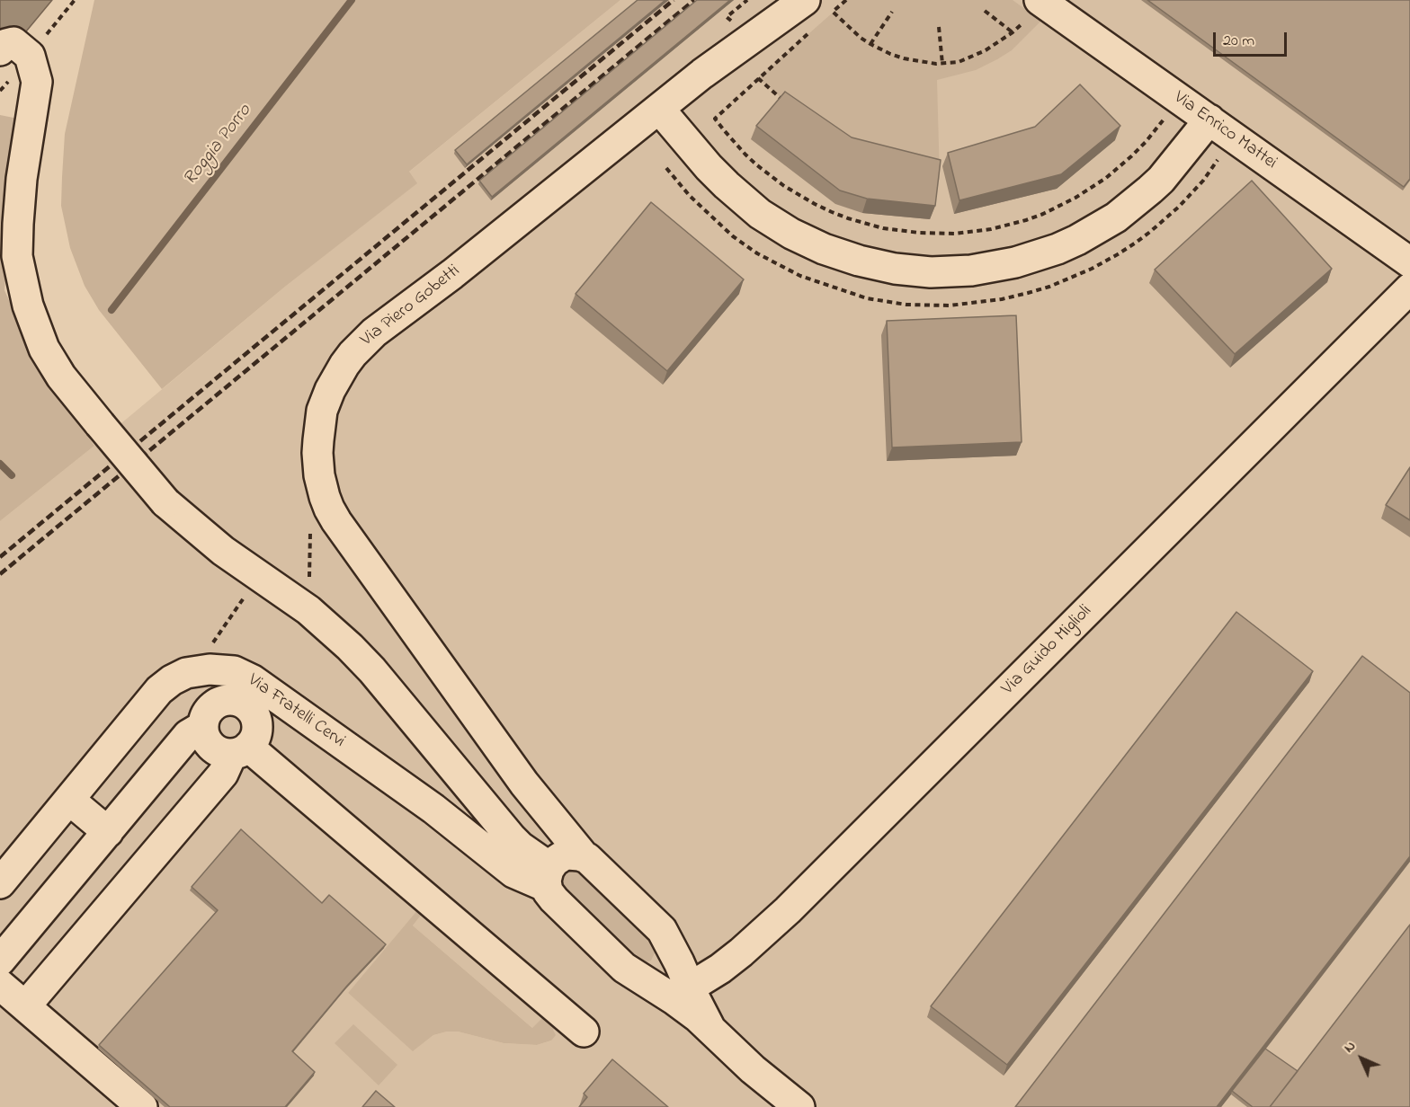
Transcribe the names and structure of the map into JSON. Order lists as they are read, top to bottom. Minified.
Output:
{"streets":{"street":["Via Enrico Mattei","Via Piero Gobetti","Via Guido Miglioli","Via Fratelli Cervi"]},"crossings":[["Via Piero Gobetti","Via Fratelli Cervi"]],"water":["Roggia Porro"],"scale_bar":"20 m","north":"top left"}
